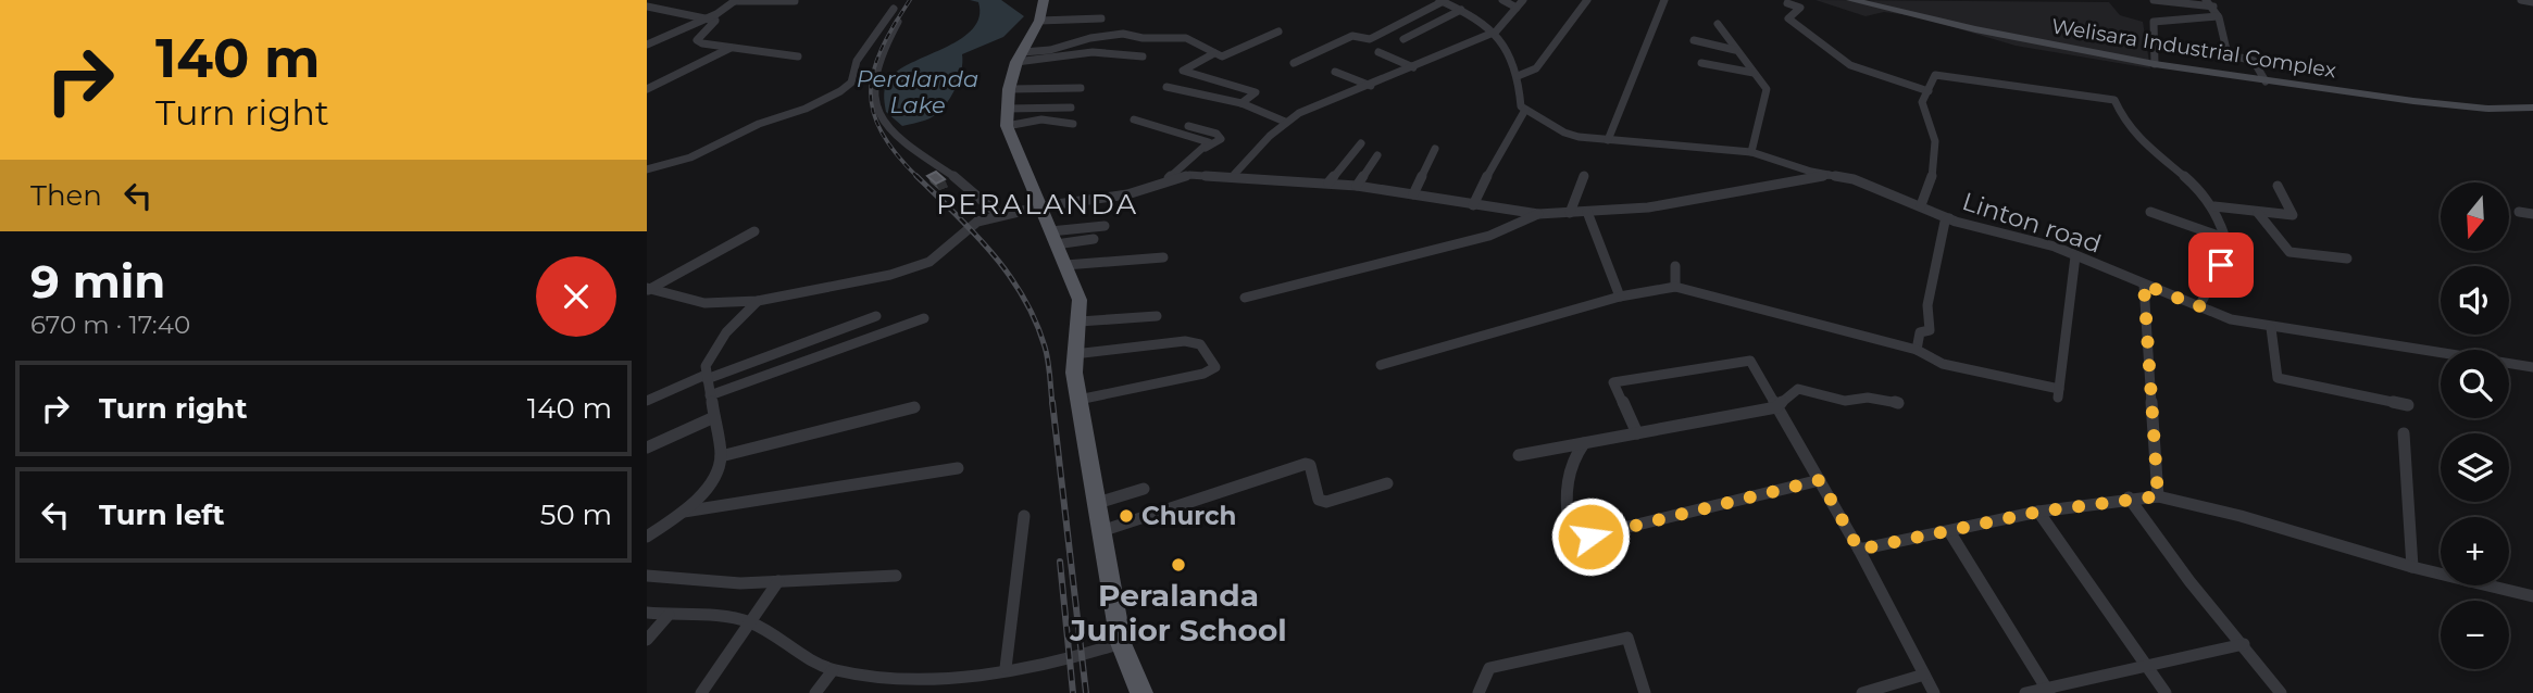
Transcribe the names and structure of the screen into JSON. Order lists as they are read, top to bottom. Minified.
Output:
{"streets":{"street":["Welisara Industrial Complex","Linton road"]},"districts":["PERALANDA"],"water":["Peralanda Lake"],"places":["Church","Peralanda Junior School"],"north":"bottom","page":{"turn":["140 m","Turn right"],"then":"Then","map_buttons":["+","−"],"heading":["9 min","670 m · 17:40"],"list":[{"name":"Turn right","value":"140 m"},{"name":"Turn left","value":"50 m"}]}}
